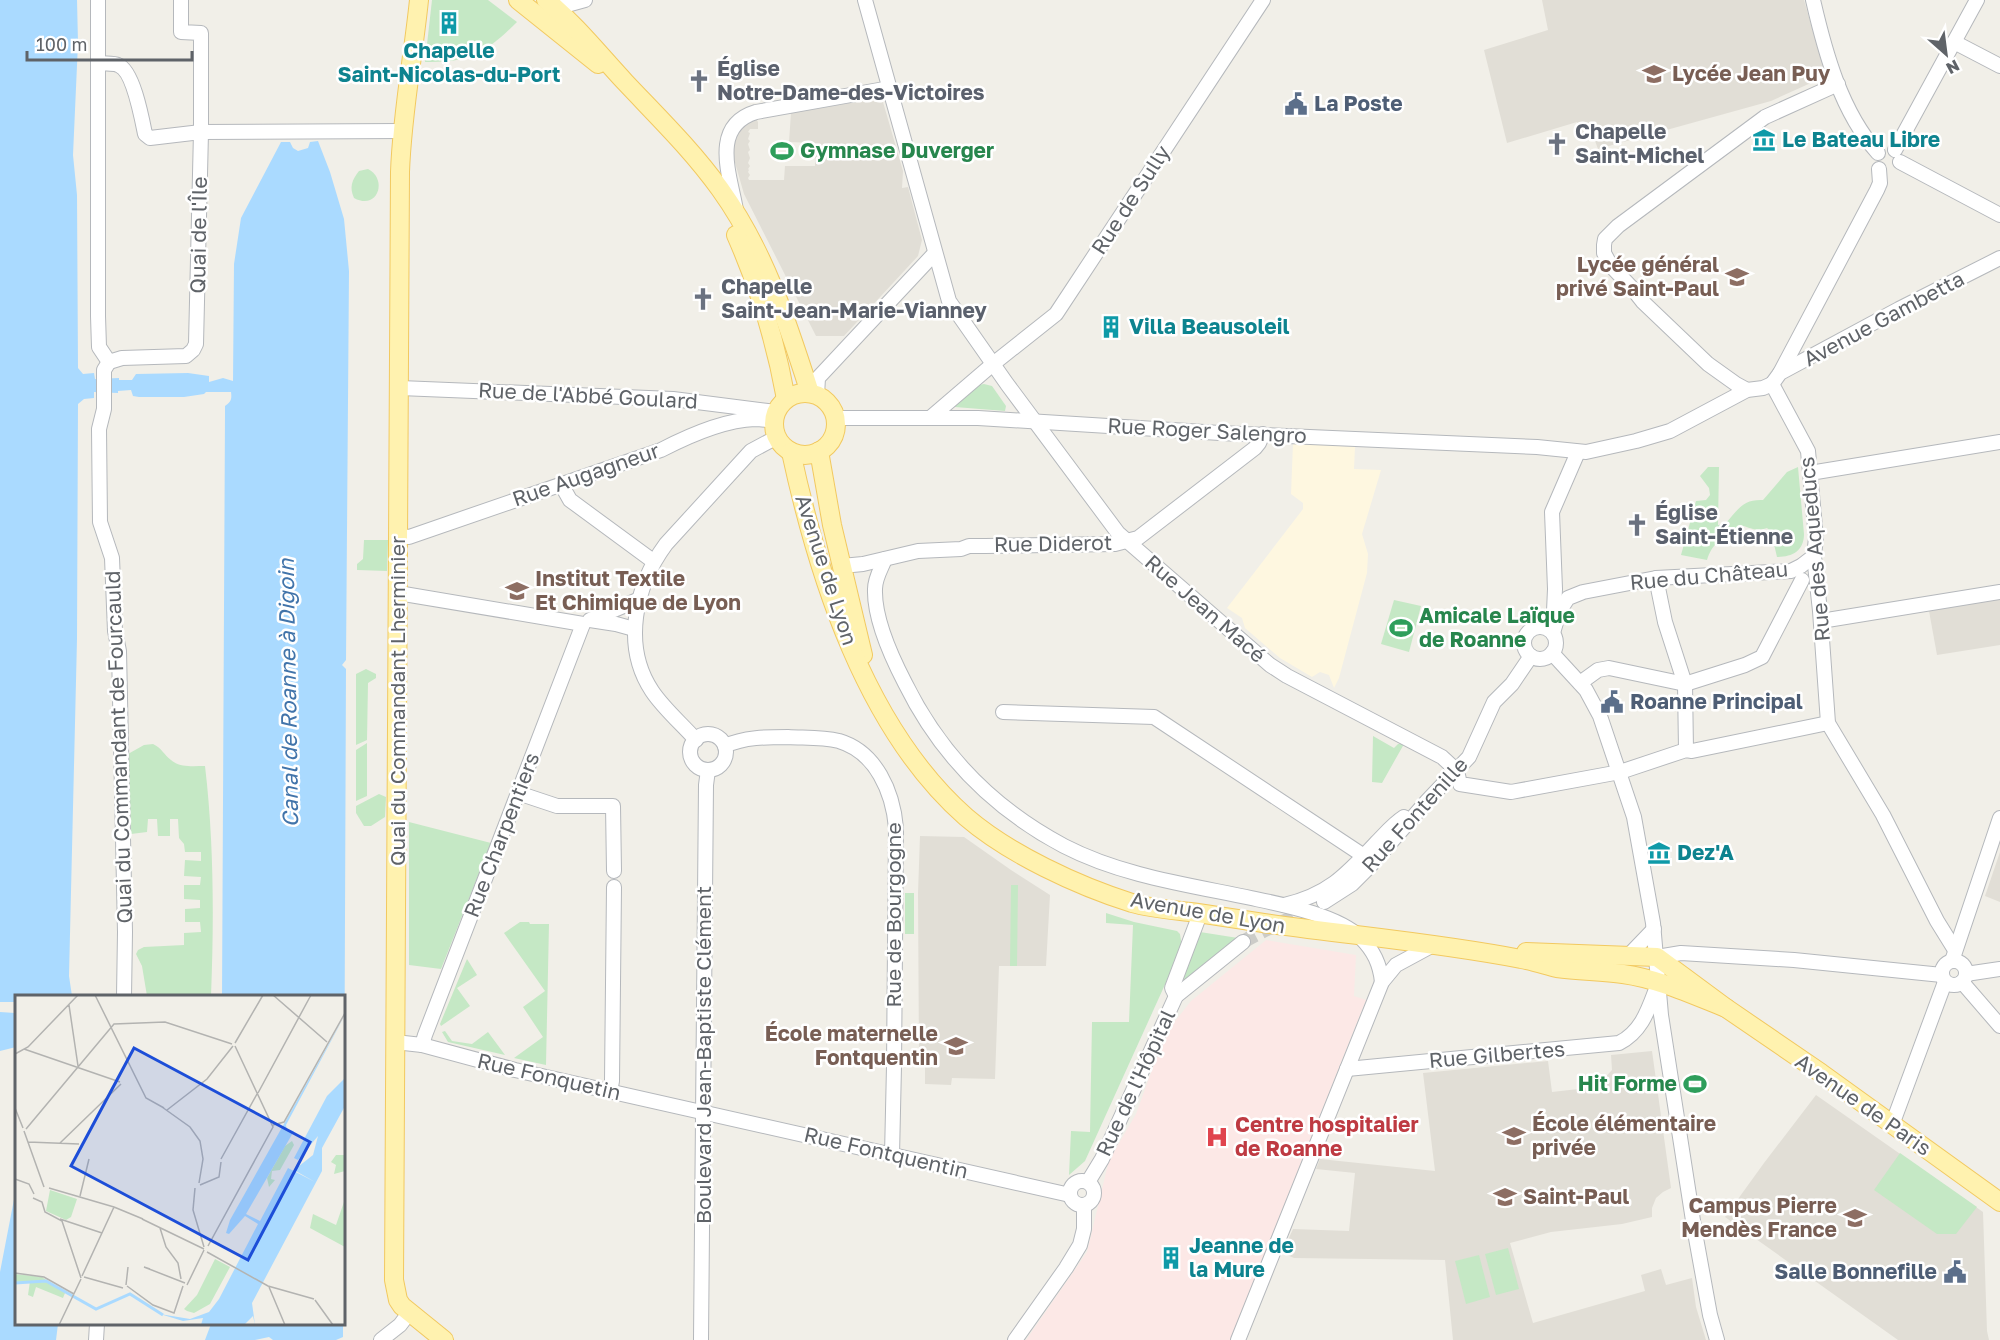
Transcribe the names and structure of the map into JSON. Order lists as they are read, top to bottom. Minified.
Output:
{"streets":{"main road":["Avenue de Lyon","Quai du Commandant Lherminier","Avenue de Paris"],"street":["Rue de Sully","Quai de l'Île","Avenue Gambetta","Rue de l'Abbé Goulard","Rue Roger Salengro","Rue Augagneur","Rue Diderot","Rue des Aqueducs","Rue du Château","Rue Jean Macé","Quai du Commandant de Fourcauld","Rue Fontenille","Rue Charpentiers","Rue de Bourgogne","Boulevard Jean-Baptiste Clément","Rue Gilbertes","Rue Fonquetin","Rue de l'Hôpital","Rue Fontquentin"]},"crossings":[["Rue de Sully","Rue Roger Salengro"],["Rue de Sully","Rue Jean Macé"],["Quai de l'Île","Quai du Commandant de Fourcauld"],["Avenue Gambetta","Rue Roger Salengro"],["Avenue Gambetta","Rue des Aqueducs"],["Rue de l'Abbé Goulard","Rue Roger Salengro"],["Rue de l'Abbé Goulard","Rue Augagneur"],["Rue de l'Abbé Goulard","Avenue de Lyon"],["Rue de l'Abbé Goulard","Quai du Commandant Lherminier"],["Rue Roger Salengro","Rue Augagneur"],["Rue Roger Salengro","Rue Diderot"],["Rue Roger Salengro","Avenue de Lyon"],["Rue Roger Salengro","Rue Jean Macé"],["Rue Augagneur","Avenue de Lyon"],["Rue Augagneur","Quai du Commandant Lherminier"],["Rue Diderot","Avenue de Lyon"],["Rue Diderot","Rue Jean Macé"],["Rue des Aqueducs","Rue du Château"],["Avenue de Lyon","Rue Gilbertes"],["Avenue de Lyon","Avenue de Paris"],["Rue Jean Macé","Rue Fontenille"],["Quai du Commandant Lherminier","Rue Fonquetin"],["Rue Charpentiers","Rue Fonquetin"],["Rue de Bourgogne","Boulevard Jean-Baptiste Clément"],["Rue de Bourgogne","Rue Fontquentin"],["Boulevard Jean-Baptiste Clément","Rue Fonquetin"],["Boulevard Jean-Baptiste Clément","Rue Fontquentin"],["Rue Fonquetin","Rue Fontquentin"],["Rue de l'Hôpital","Rue Fontquentin"]],"water":["Canal de Roanne à Digoin"],"places":{"building":["Chapelle Saint-Nicolas-du-Port","Villa Beausoleil","Jeanne de la Mure"],"school or university":["Lycée Jean Puy","Lycée général privé Saint-Paul","Institut Textile Et Chimique de Lyon","École maternelle Fontquentin","École élémentaire privée","Saint-Paul","Campus Pierre Mendès France"],"church":["Église Notre-Dame-des-Victoires","Chapelle Saint-Michel","Chapelle Saint-Jean-Marie-Vianney","Église Saint-Étienne"],"public building":["La Poste","Roanne Principal","Salle Bonnefille"],"museum":["Le Bateau Libre","Dez'A"],"sports":["Gymnase Duverger","Amicale Laïque de Roanne","Hit Forme"],"hospital":["Centre hospitalier de Roanne"]},"scale_bar":"100 m","north":"bottom right"}
